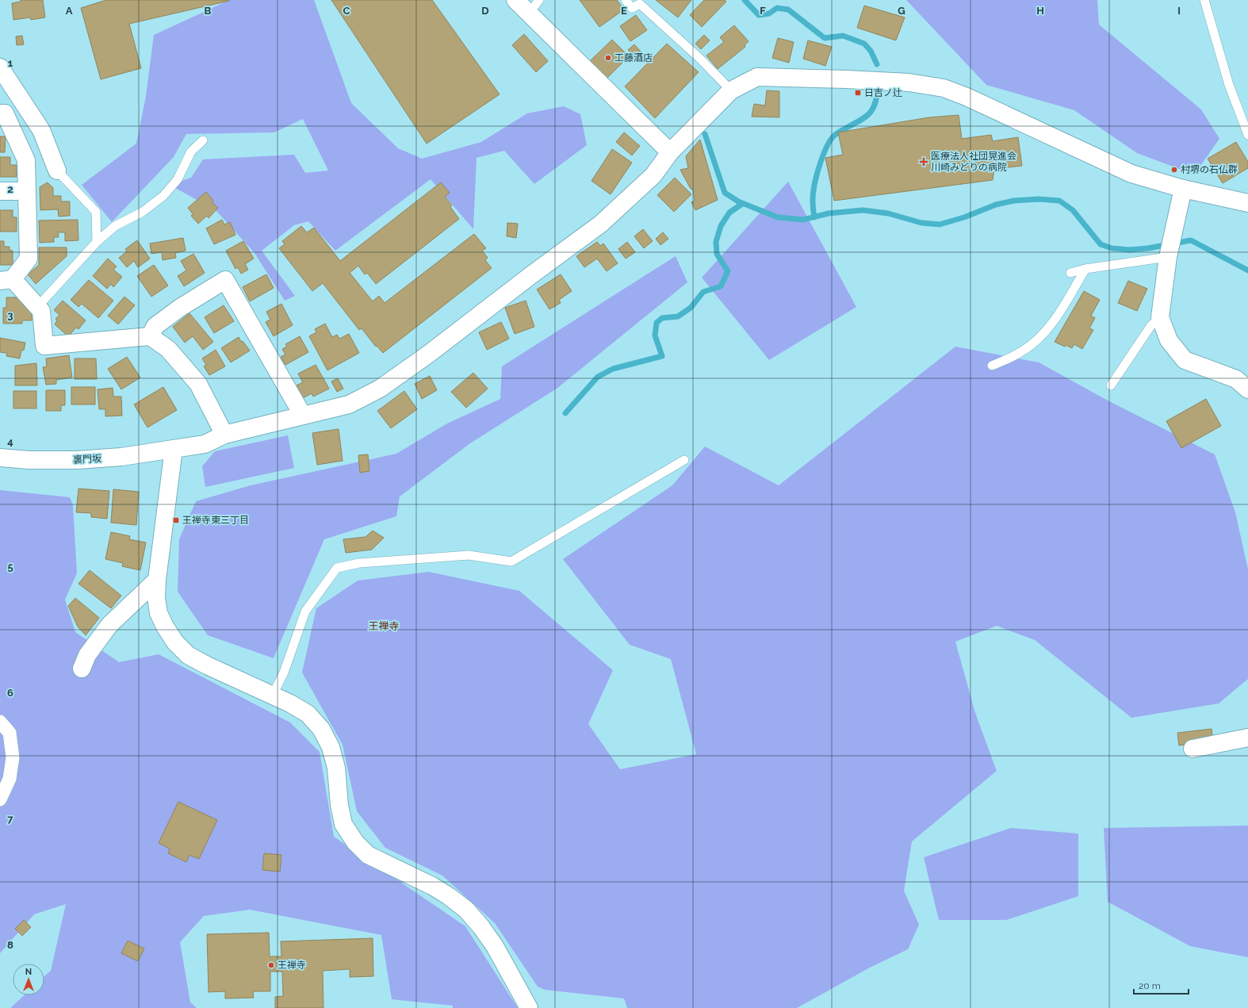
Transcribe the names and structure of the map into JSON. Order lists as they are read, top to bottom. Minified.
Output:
{"streets":{"street":["裏門坂"]},"districts":["王禅寺"],"places":{"other":["工藤酒店","村堺の石仏群","王禅寺"],"transit":["日吉ノ辻","王禅寺東三丁目"],"health":["医療法人社団晃進会 川崎みどりの病院"]},"scale_bar":"20 m","north":"top","grid":{"columns":["A","B","C","D","E","F","G","H","I"],"rows":["1","2","3","4","5","6","7","8"]}}
